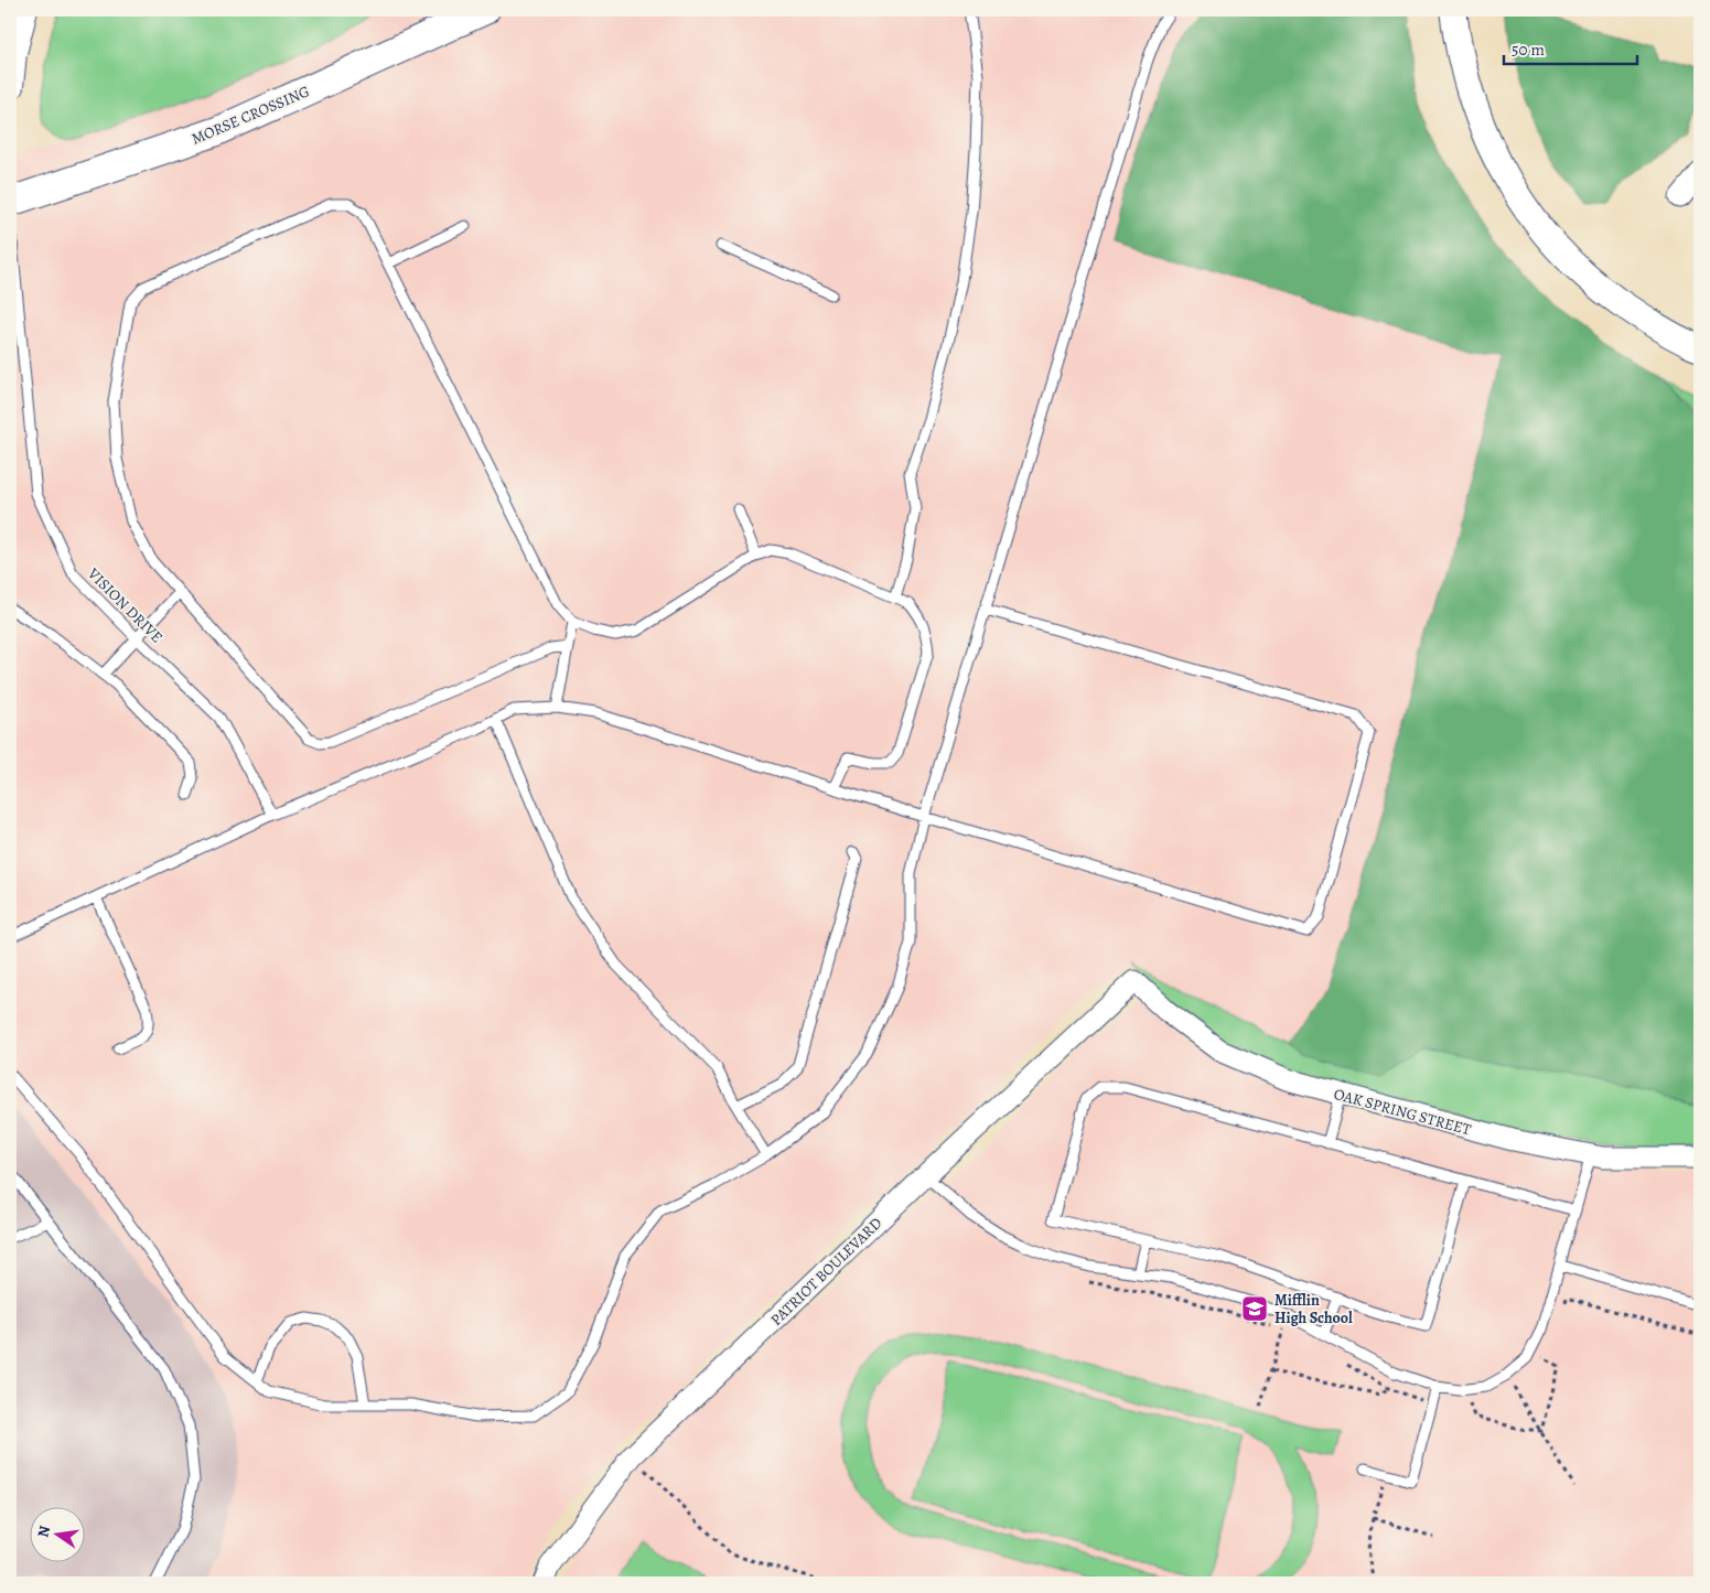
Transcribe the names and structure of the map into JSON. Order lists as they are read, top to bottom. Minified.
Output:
{"streets":{"main road":["MORSE CROSSING"],"street":["OAK SPRING STREET","PATRIOT BOULEVARD"],"lane":["VISION DRIVE"]},"crossings":[["OAK SPRING STREET","PATRIOT BOULEVARD"]],"places":{"school or university":["Mifflin High School"]},"scale_bar":"50 m","north":"left"}
